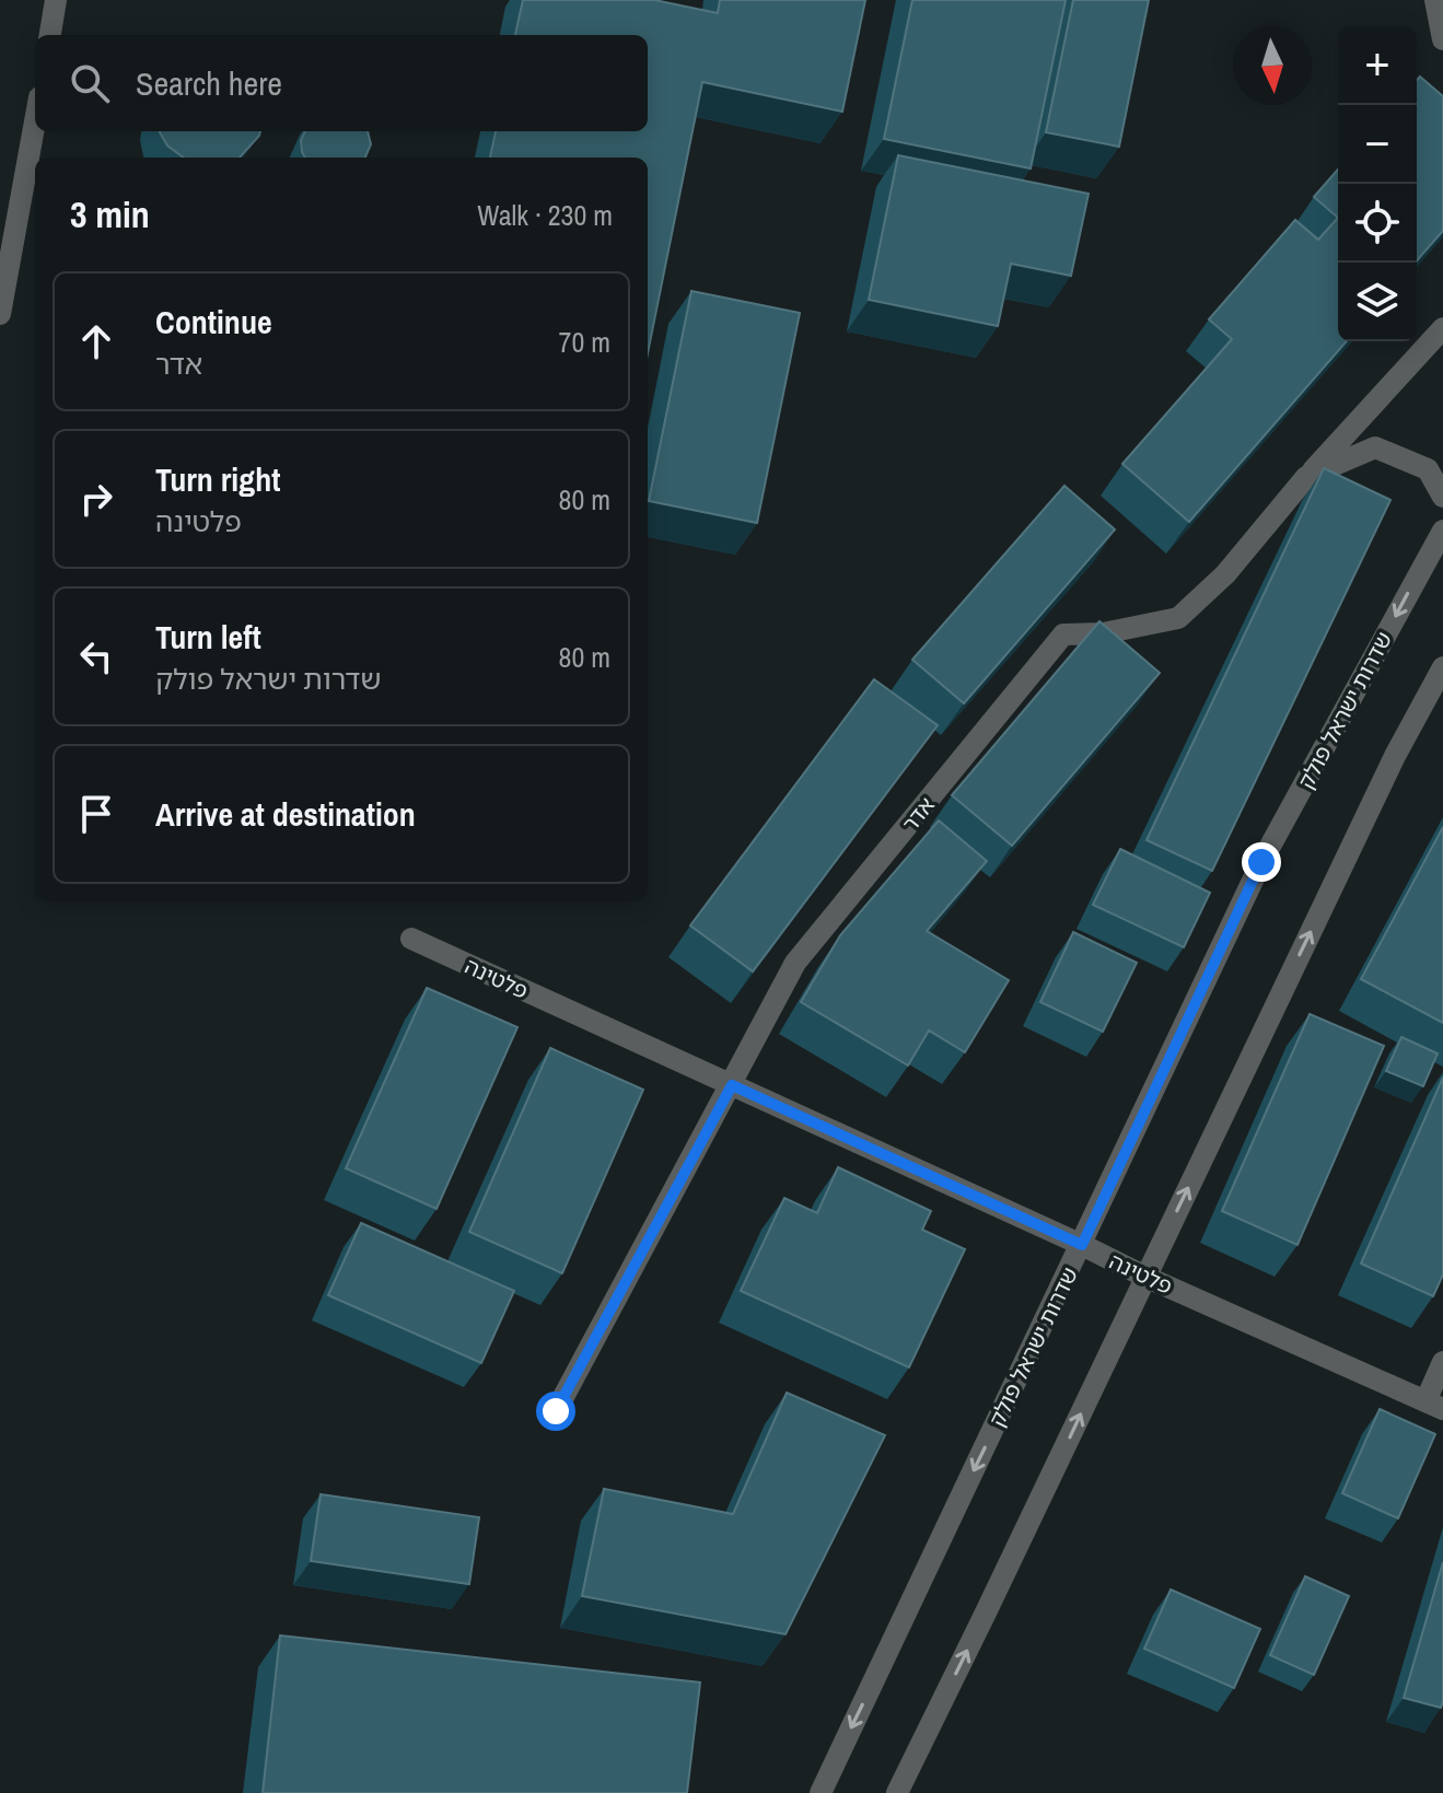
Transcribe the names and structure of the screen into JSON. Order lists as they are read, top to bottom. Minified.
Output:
{"streets":{"street":["שדרות ישראל פולק","אדר","פלטינה"]},"crossings":[["שדרות ישראל פולק","פלטינה"],["אדר","פלטינה"]],"north":"bottom","page":{"map_buttons":["+","−"],"search":"Search here","heading":["3 min","Walk · 230 m"],"list":[["Continue","אדר","70 m"],["Turn right","פלטינה","80 m"],["Turn left","שדרות ישראל פולק","80 m"],"Arrive at destination"]}}
